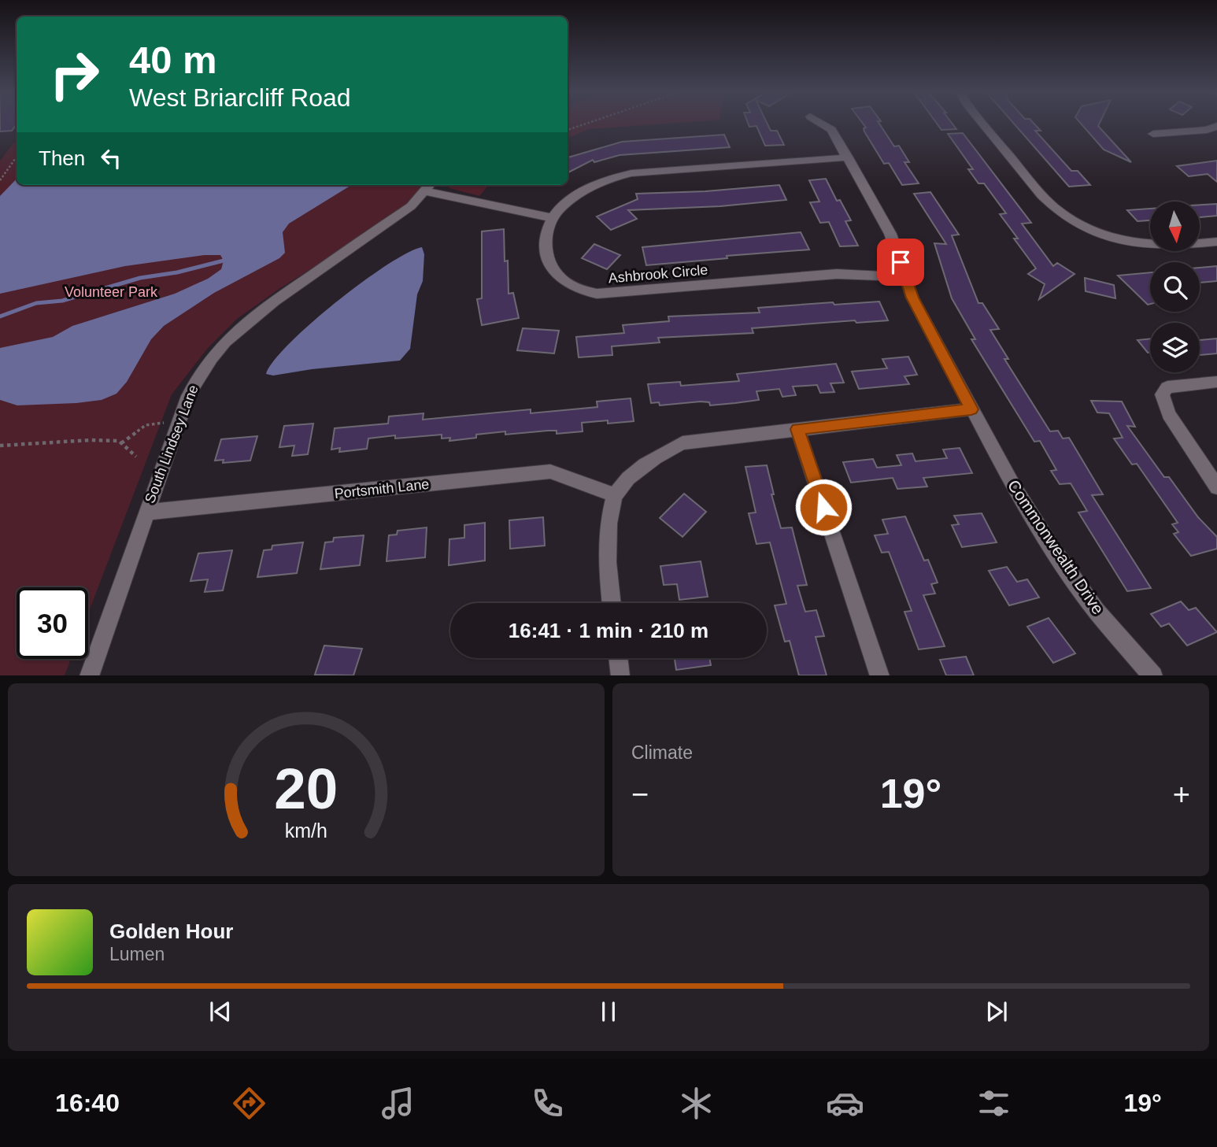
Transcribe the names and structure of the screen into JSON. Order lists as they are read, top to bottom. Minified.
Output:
{"streets":{"street":["Ashbrook Circle","South Lindsey Lane","Portsmith Lane","Commonwealth Drive"]},"crossings":[["Ashbrook Circle","Commonwealth Drive"],["South Lindsey Lane","Portsmith Lane"]],"parks":["Volunteer Park"],"north":"bottom","page":{"turn":["40 m","West Briarcliff Road"],"then":"Then","limit":"30","trip":"16:41 · 1 min · 210 m","tile":"Climate","heat":["−","19°","+"],"song":["Golden Hour","Lumen"],"tabs":["16:40","19°"],"gauge":["20","km/h"]}}
